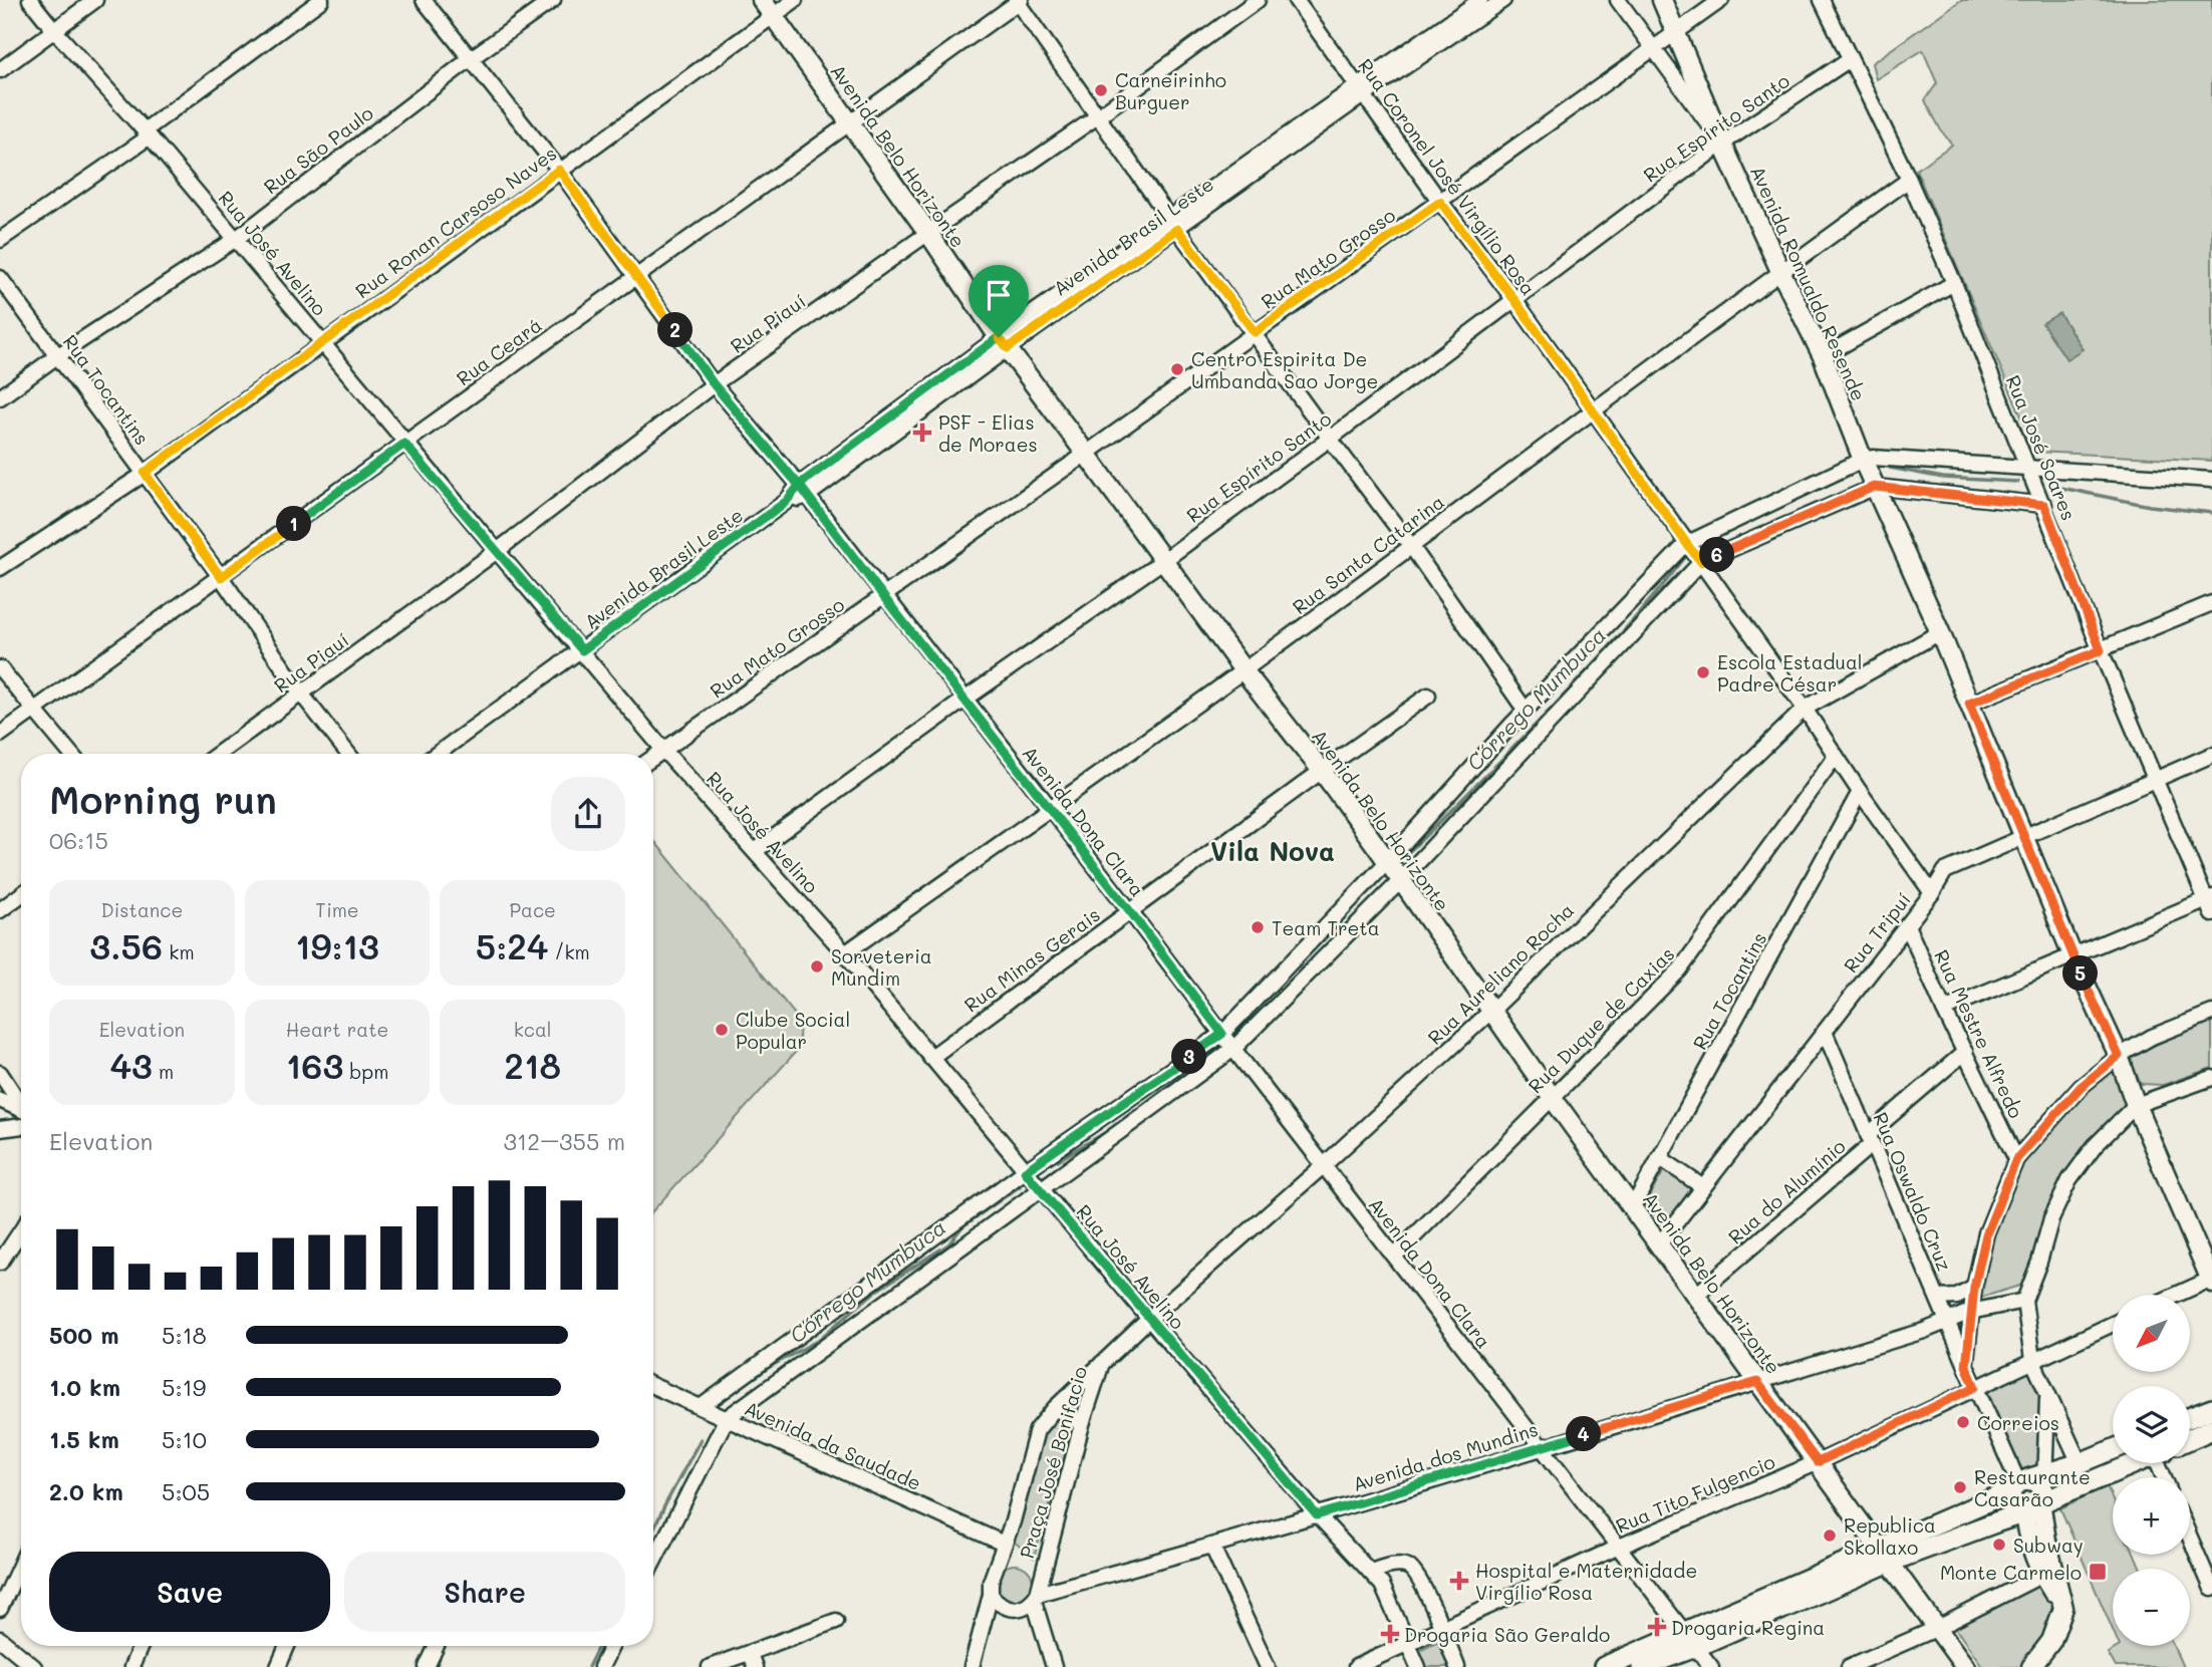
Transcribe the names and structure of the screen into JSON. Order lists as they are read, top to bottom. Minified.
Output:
{"streets":{"street":["Rua Espírito Santo","Rua São Paulo","Avenida Belo Horizonte","Rua Coronel José Virgílio Rosa","Rua Ronan Carsoso Naves","Avenida Brasil Leste","Rua José Avelino","Rua Mato Grosso","Avenida Romualdo Resende","Rua Piauí","Rua Ceará","Rua Tocantins","Rua José Soares","Rua Santa Catarina","Avenida Dona Clara","Rua Tripuí","Rua Minas Gerais","Rua Aureliano Rocha","Rua Duque de Caxias","Rua Mestre Alfredo","Rua do Alumínio","Rua Oswaldo Cruz","Avenida da Saudade","Avenida dos Mundins","Praça José Bonifacio","Rua Tito Fulgencio"]},"crossings":[["Rua Espírito Santo","Avenida Belo Horizonte"],["Rua Espírito Santo","Rua Coronel José Virgílio Rosa"],["Rua Espírito Santo","Rua José Avelino"],["Rua Espírito Santo","Avenida Romualdo Resende"],["Rua Espírito Santo","Rua José Soares"],["Rua Espírito Santo","Avenida Dona Clara"],["Rua São Paulo","Rua José Avelino"],["Rua São Paulo","Rua Tocantins"],["Rua São Paulo","Avenida Dona Clara"],["Avenida Belo Horizonte","Rua Ronan Carsoso Naves"],["Avenida Belo Horizonte","Avenida Brasil Leste"],["Avenida Belo Horizonte","Rua Mato Grosso"],["Avenida Belo Horizonte","Rua Piauí"],["Avenida Belo Horizonte","Rua Ceará"],["Avenida Belo Horizonte","Rua Tocantins"],["Avenida Belo Horizonte","Rua Santa Catarina"],["Avenida Belo Horizonte","Rua Tripuí"],["Avenida Belo Horizonte","Rua Minas Gerais"],["Avenida Belo Horizonte","Rua Aureliano Rocha"],["Avenida Belo Horizonte","Rua Duque de Caxias"],["Avenida Belo Horizonte","Rua do Alumínio"],["Avenida Belo Horizonte","Avenida dos Mundins"],["Avenida Belo Horizonte","Rua Tito Fulgencio"],["Rua Coronel José Virgílio Rosa","Avenida Brasil Leste"],["Rua Coronel José Virgílio Rosa","Rua Mato Grosso"],["Rua Coronel José Virgílio Rosa","Rua Tocantins"],["Rua Coronel José Virgílio Rosa","Rua Santa Catarina"],["Rua Coronel José Virgílio Rosa","Rua Tripuí"],["Rua Coronel José Virgílio Rosa","Rua Aureliano Rocha"],["Rua Coronel José Virgílio Rosa","Rua Duque de Caxias"],["Rua Ronan Carsoso Naves","Rua José Avelino"],["Rua Ronan Carsoso Naves","Rua Tocantins"],["Rua Ronan Carsoso Naves","Avenida Dona Clara"],["Avenida Brasil Leste","Rua José Avelino"],["Avenida Brasil Leste","Avenida Dona Clara"],["Rua José Avelino","Rua Mato Grosso"],["Rua José Avelino","Rua Piauí"],["Rua José Avelino","Rua Ceará"],["Rua José Avelino","Rua Santa Catarina"],["Rua José Avelino","Rua Minas Gerais"],["Rua José Avelino","Rua Aureliano Rocha"],["Rua José Avelino","Avenida dos Mundins"],["Rua José Avelino","Rua Tito Fulgencio"],["Rua Mato Grosso","Avenida Romualdo Resende"],["Rua Mato Grosso","Avenida Dona Clara"],["Avenida Romualdo Resende","Rua Santa Catarina"],["Avenida Romualdo Resende","Rua Tripuí"],["Avenida Romualdo Resende","Rua Aureliano Rocha"],["Rua Piauí","Rua Tocantins"],["Rua Piauí","Avenida Dona Clara"],["Rua Ceará","Rua Tocantins"],["Rua Ceará","Avenida Dona Clara"],["Rua José Soares","Rua Santa Catarina"],["Rua José Soares","Rua Tripuí"],["Rua Santa Catarina","Avenida Dona Clara"],["Avenida Dona Clara","Rua Minas Gerais"],["Avenida Dona Clara","Rua Aureliano Rocha"],["Avenida Dona Clara","Rua Duque de Caxias"],["Avenida Dona Clara","Avenida dos Mundins"],["Avenida Dona Clara","Rua Tito Fulgencio"],["Rua Tripuí","Rua Mestre Alfredo"],["Rua Tripuí","Rua Oswaldo Cruz"],["Rua Aureliano Rocha","Praça José Bonifacio"],["Rua Mestre Alfredo","Rua do Alumínio"],["Rua do Alumínio","Rua Oswaldo Cruz"],["Rua Oswaldo Cruz","Avenida dos Mundins"],["Rua Oswaldo Cruz","Rua Tito Fulgencio"],["Avenida da Saudade","Praça José Bonifacio"],["Avenida dos Mundins","Praça José Bonifacio"]],"districts":["Vila Nova"],"water":["Córrego Mumbuca"],"places":{"other":["Carneirinho Burguer","Centro Espirita De Umbanda Sao Jorge","Escola Estadual Padre César","Team Treta","Sorveteria Mundim","Clube Social Popular","Correios","Restaurante Casarão","Republica Skollaxo","Subway"],"health":["PSF - Elias de Moraes","Hospital e Maternidade Virgílio Rosa","Drogaria Regina","Drogaria São Geraldo"],"transit":["Monte Carmelo"]},"north":"bottom left","page":{"pins":["2","1","6","5","3","4"],"heading":["Morning run","06:15"],"stats":[["Distance","3.56 km"],["Time","19:13"],["Pace","5:24 /km"],["Elevation","43 m"],["Heart rate","163 bpm"],["kcal","218"]],"chart":["Elevation","312–355 m"],"map_buttons":["+","−"],"list":[{"name":"500 m","note":"5:18"},{"name":"1.0 km","note":"5:19"},{"name":"1.5 km","note":"5:10"},{"name":"2.0 km","note":"5:05"}],"buttons":["Save","Share"]}}
